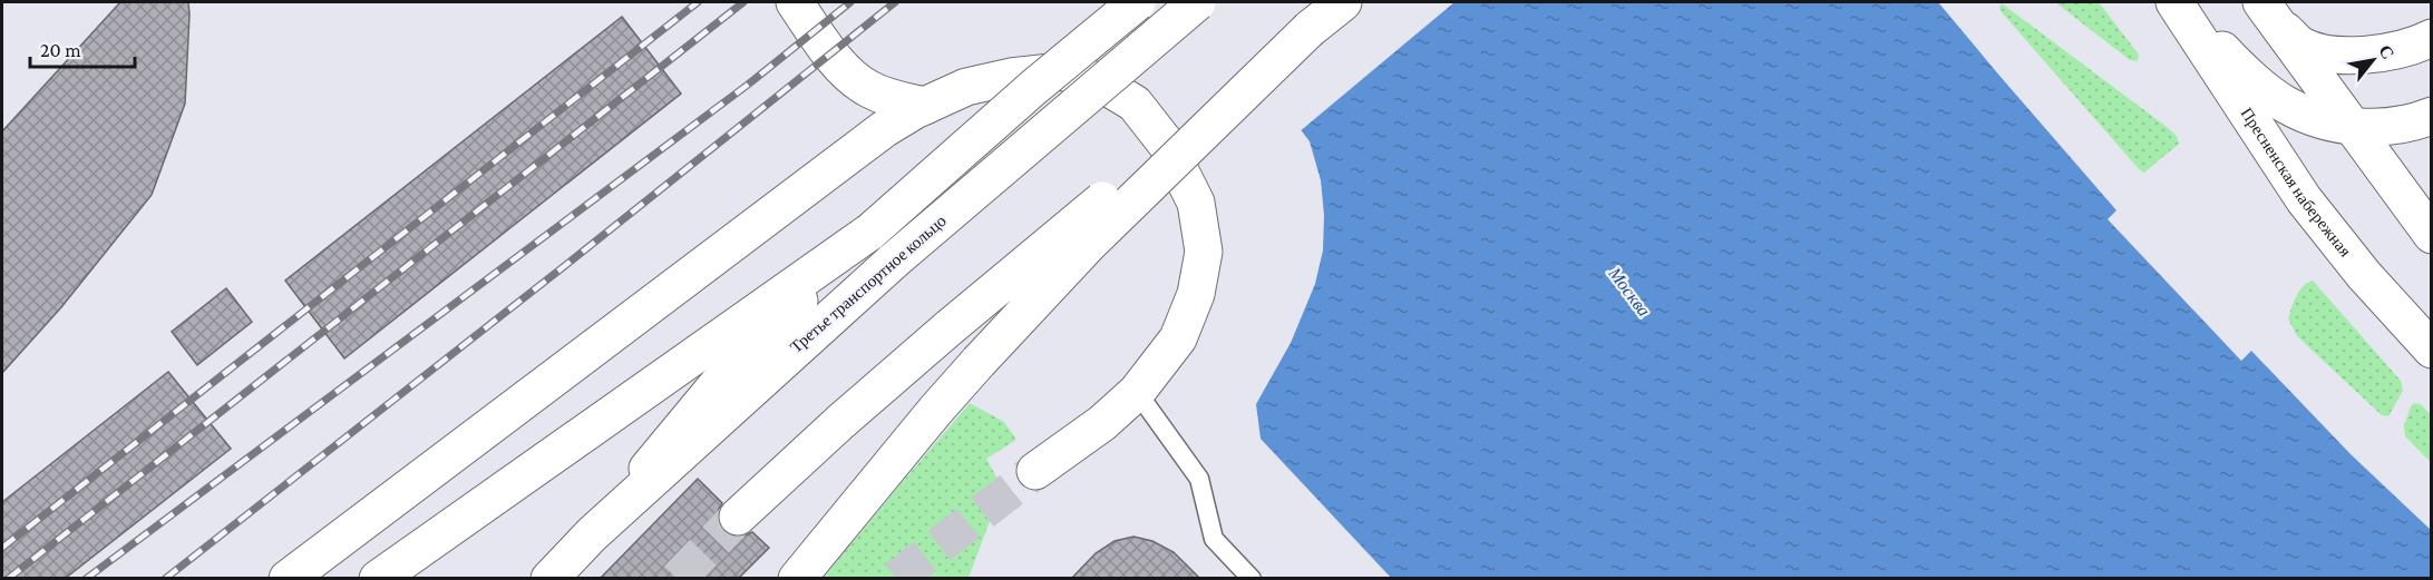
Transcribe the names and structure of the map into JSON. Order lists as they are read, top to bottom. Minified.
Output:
{"streets":{"main road":["Пресненская набережная","Третье транспортное кольцо"]},"water":["Москва"],"scale_bar":"20 m","north":"top right"}
